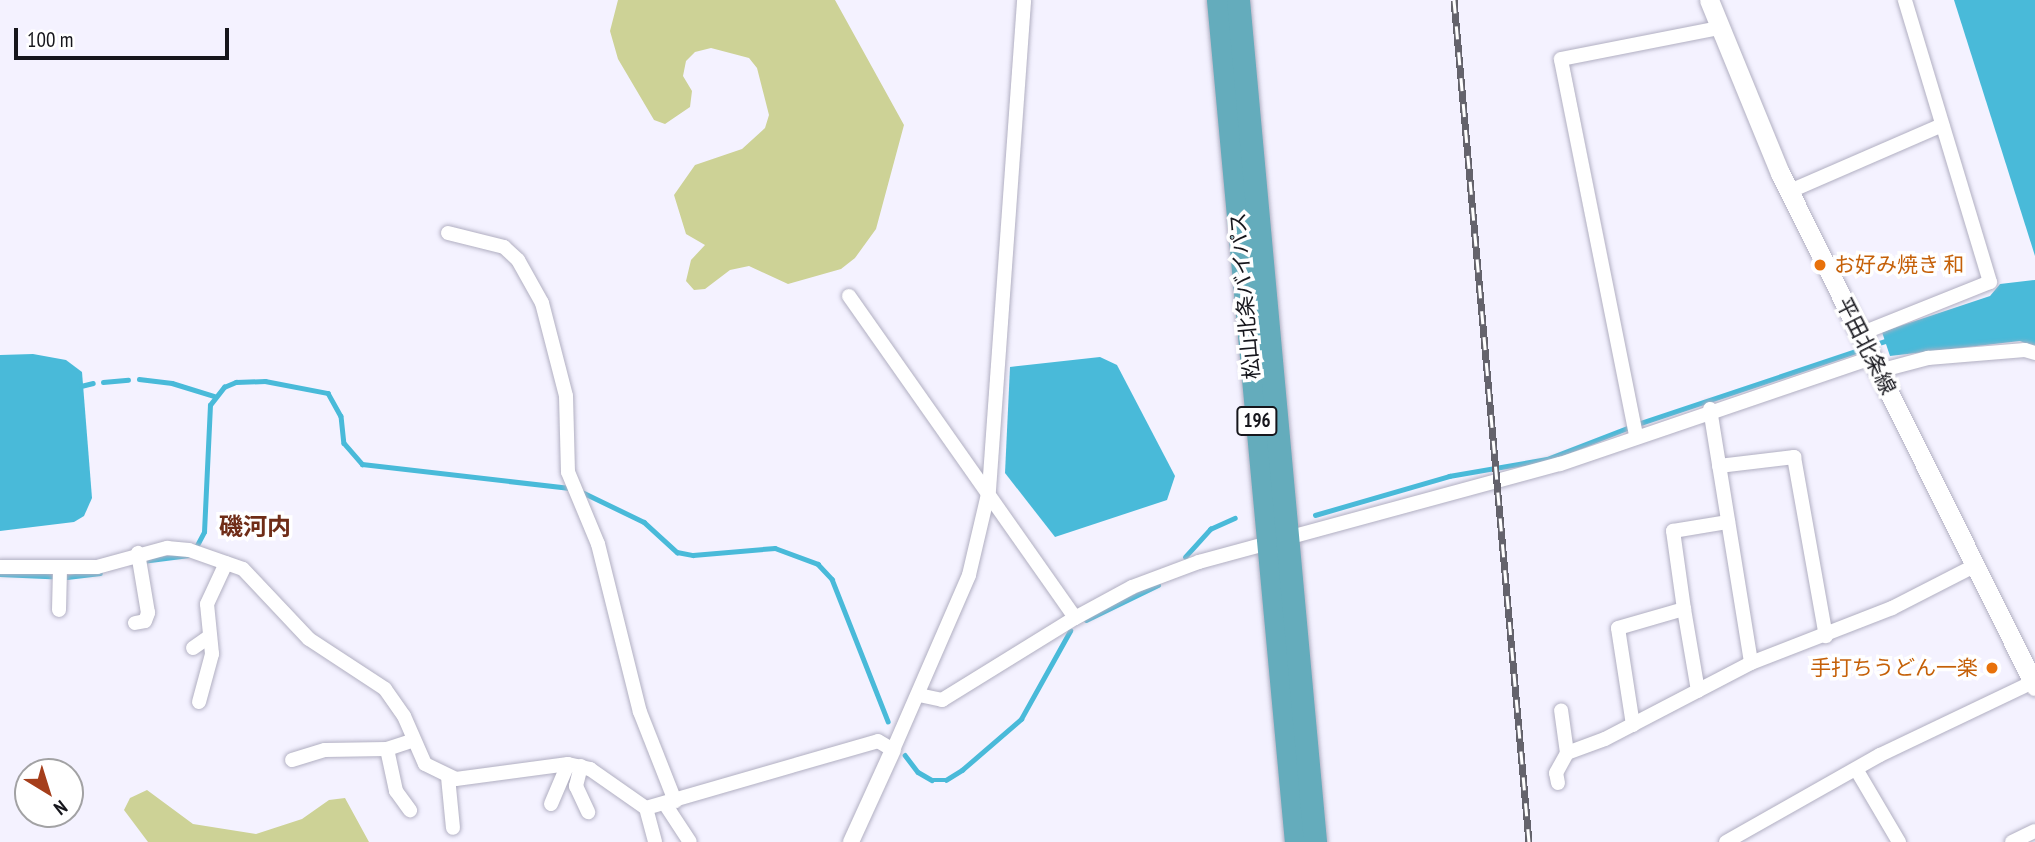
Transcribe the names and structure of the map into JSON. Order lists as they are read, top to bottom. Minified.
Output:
{"streets":{"highway":["松山北条バイパス","196"],"main road":["平田北条線"]},"districts":["磯河内"],"places":["お好み焼き 和","手打ちうどん一楽"],"scale_bar":"100 m","north":"bottom right"}
